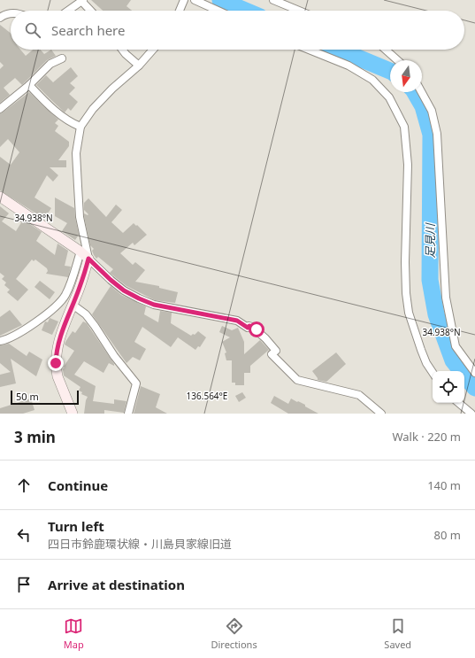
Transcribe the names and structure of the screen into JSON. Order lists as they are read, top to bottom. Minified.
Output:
{"water":["足見川"],"scale_bar":"50 m","north":"bottom","page":{"search":"Search here","scale":"50 m","heading":["3 min","Walk · 220 m"],"list":[["Continue","140 m"],["Turn left","四日市鈴鹿環状線・川島貝家線旧道","80 m"],"Arrive at destination"],"nav":["Map","Directions","Saved"]},"coordinates":["34.938°N","136.564°E"]}
